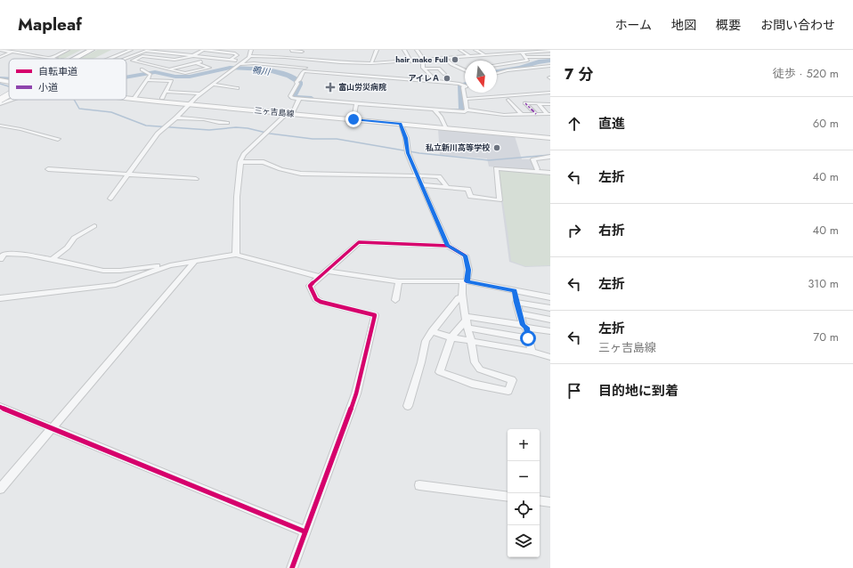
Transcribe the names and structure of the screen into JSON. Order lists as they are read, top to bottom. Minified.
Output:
{"streets":{"main road":["三ヶ吉島線"]},"water":["鴨川"],"places":{"other":["hair make Full","アイレＡ","私立新川高等学校"],"health":["富山労災病院"]},"legend":["自転車道","小道"],"north":"bottom","page":{"header":"Mapleaf","nav":["ホーム","地図","概要","お問い合わせ"],"heading":["7 分","徒歩 · 520 m"],"list":[["直進","60 m"],["左折","40 m"],["右折","40 m"],["左折","310 m"],["左折","三ヶ吉島線","70 m"],"目的地に到着"],"map_buttons":["+","−"]}}
